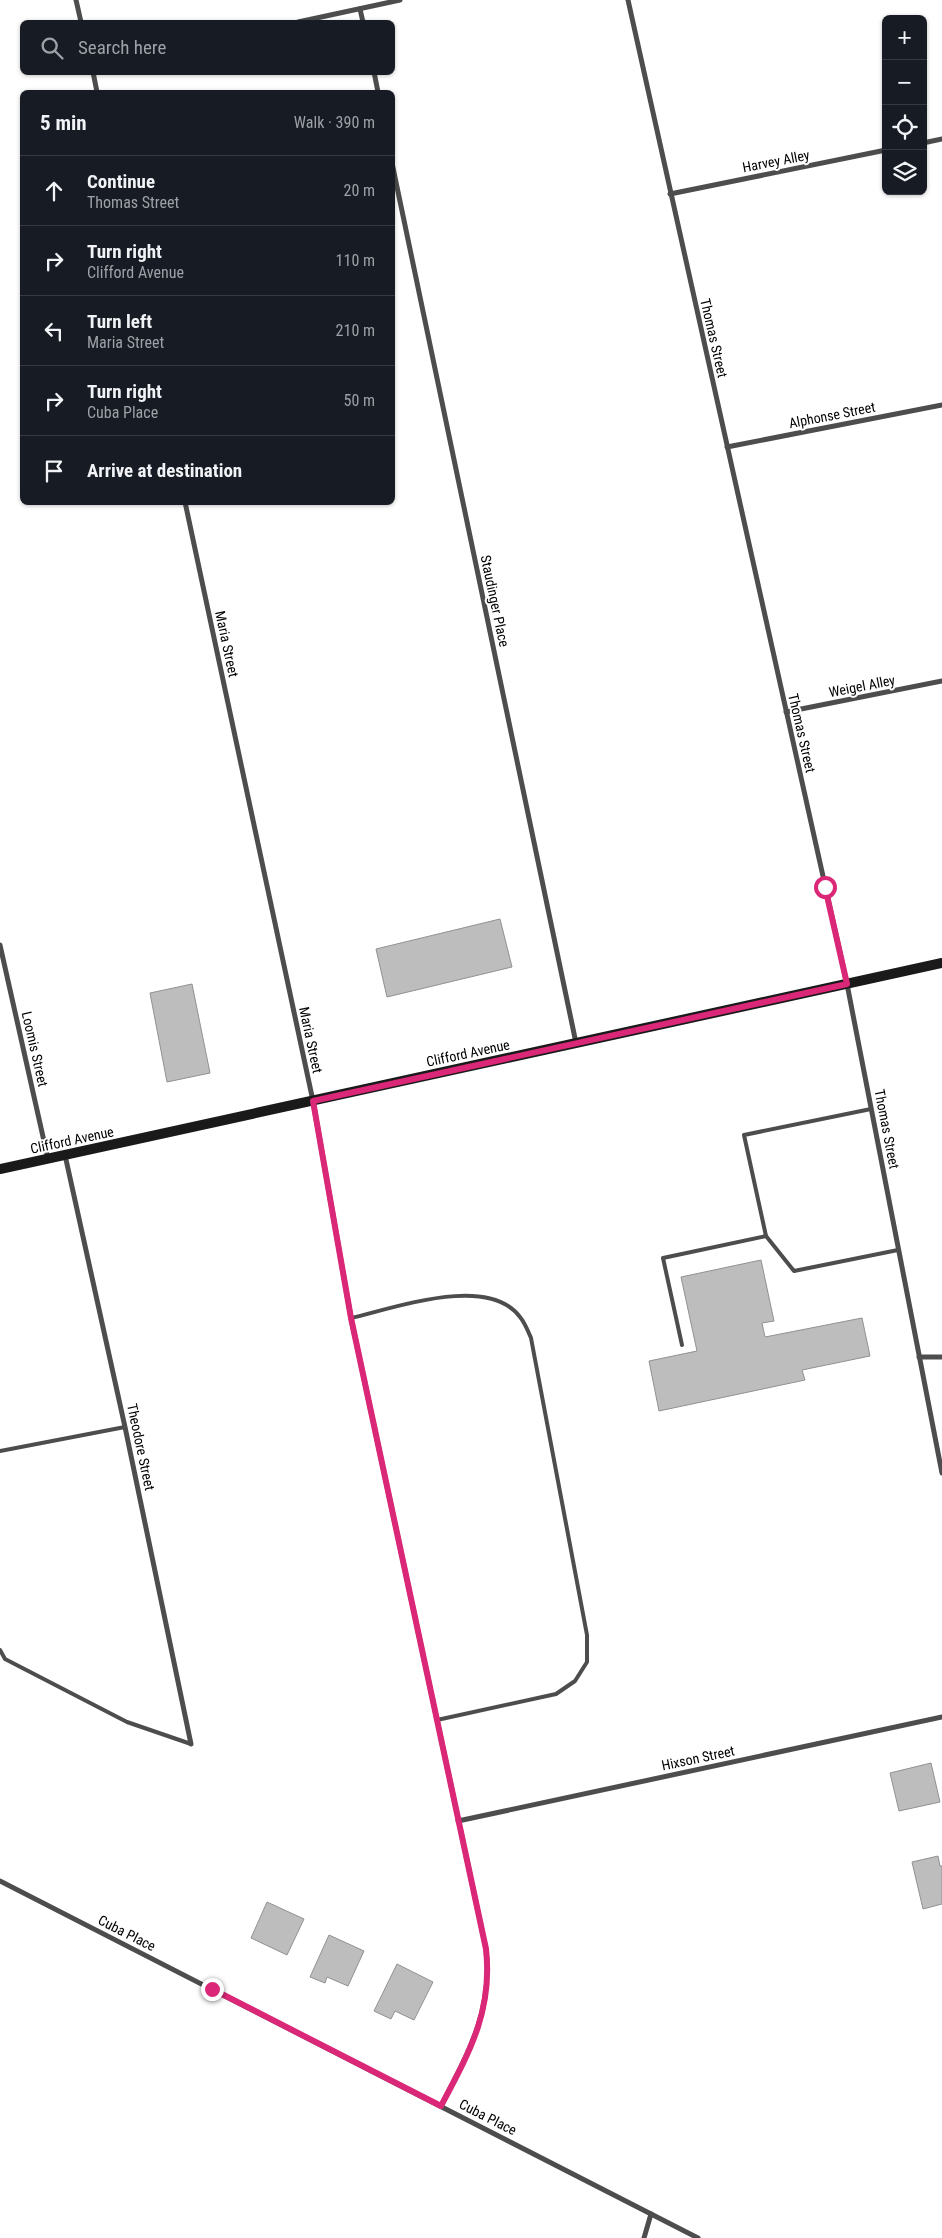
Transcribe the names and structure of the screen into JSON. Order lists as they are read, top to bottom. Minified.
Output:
{"streets":{"main road":["Clifford Avenue"],"street":["Harvey Alley","Thomas Street","Alphonse Street","Staudinger Place","Maria Street","Weigel Alley","Loomis Street","Theodore Street","Hixson Street","Cuba Place"]},"crossings":[["Harvey Alley","Thomas Street"],["Thomas Street","Alphonse Street"],["Thomas Street","Weigel Alley"],["Thomas Street","Clifford Avenue"],["Staudinger Place","Clifford Avenue"],["Maria Street","Clifford Avenue"],["Maria Street","Hixson Street"],["Maria Street","Cuba Place"],["Loomis Street","Clifford Avenue"],["Clifford Avenue","Theodore Street"]],"page":{"map_buttons":["+","−"],"search":"Search here","heading":["5 min","Walk · 390 m"],"list":[["Continue","Thomas Street","20 m"],["Turn right","Clifford Avenue","110 m"],["Turn left","Maria Street","210 m"],["Turn right","Cuba Place","50 m"],"Arrive at destination"]}}
